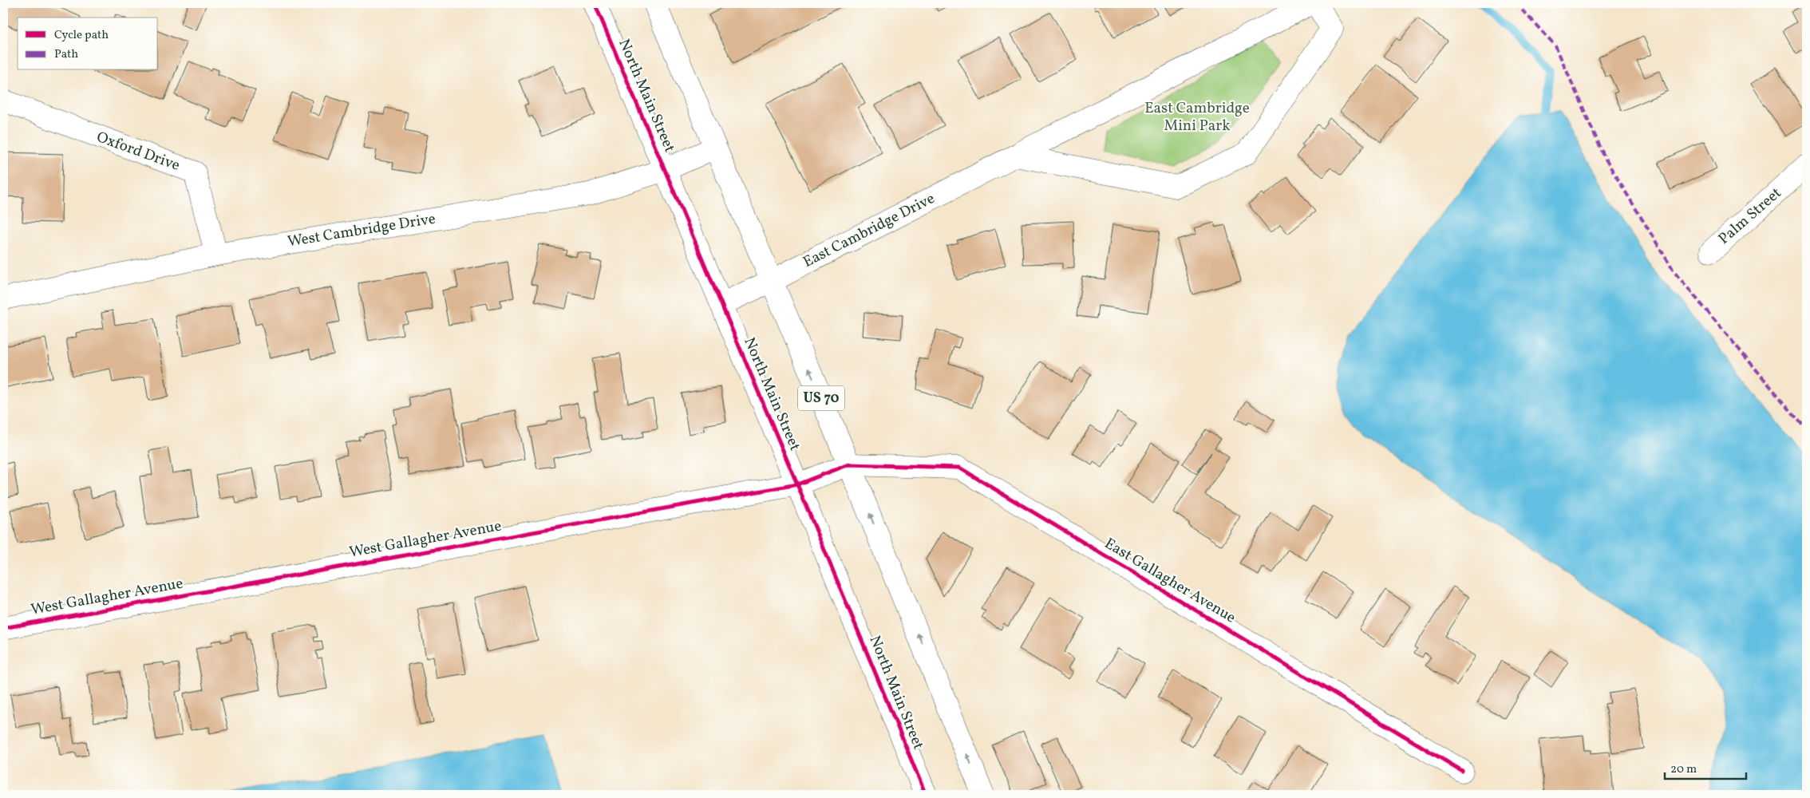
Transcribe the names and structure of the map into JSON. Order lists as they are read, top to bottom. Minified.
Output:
{"streets":{"street":["North Main Street","Oxford Drive","Palm Street","West Cambridge Drive","East Cambridge Drive","US 70","West Gallagher Avenue","East Gallagher Avenue"]},"crossings":[["North Main Street","West Cambridge Drive"],["North Main Street","East Cambridge Drive"],["North Main Street","West Gallagher Avenue"],["Oxford Drive","West Cambridge Drive"],["West Cambridge Drive","US 70"],["East Cambridge Drive","US 70"],["US 70","West Gallagher Avenue"],["US 70","East Gallagher Avenue"],["West Gallagher Avenue","East Gallagher Avenue"]],"parks":["East Cambridge Mini Park"],"legend":["Cycle path","Path"],"scale_bar":"20 m"}
